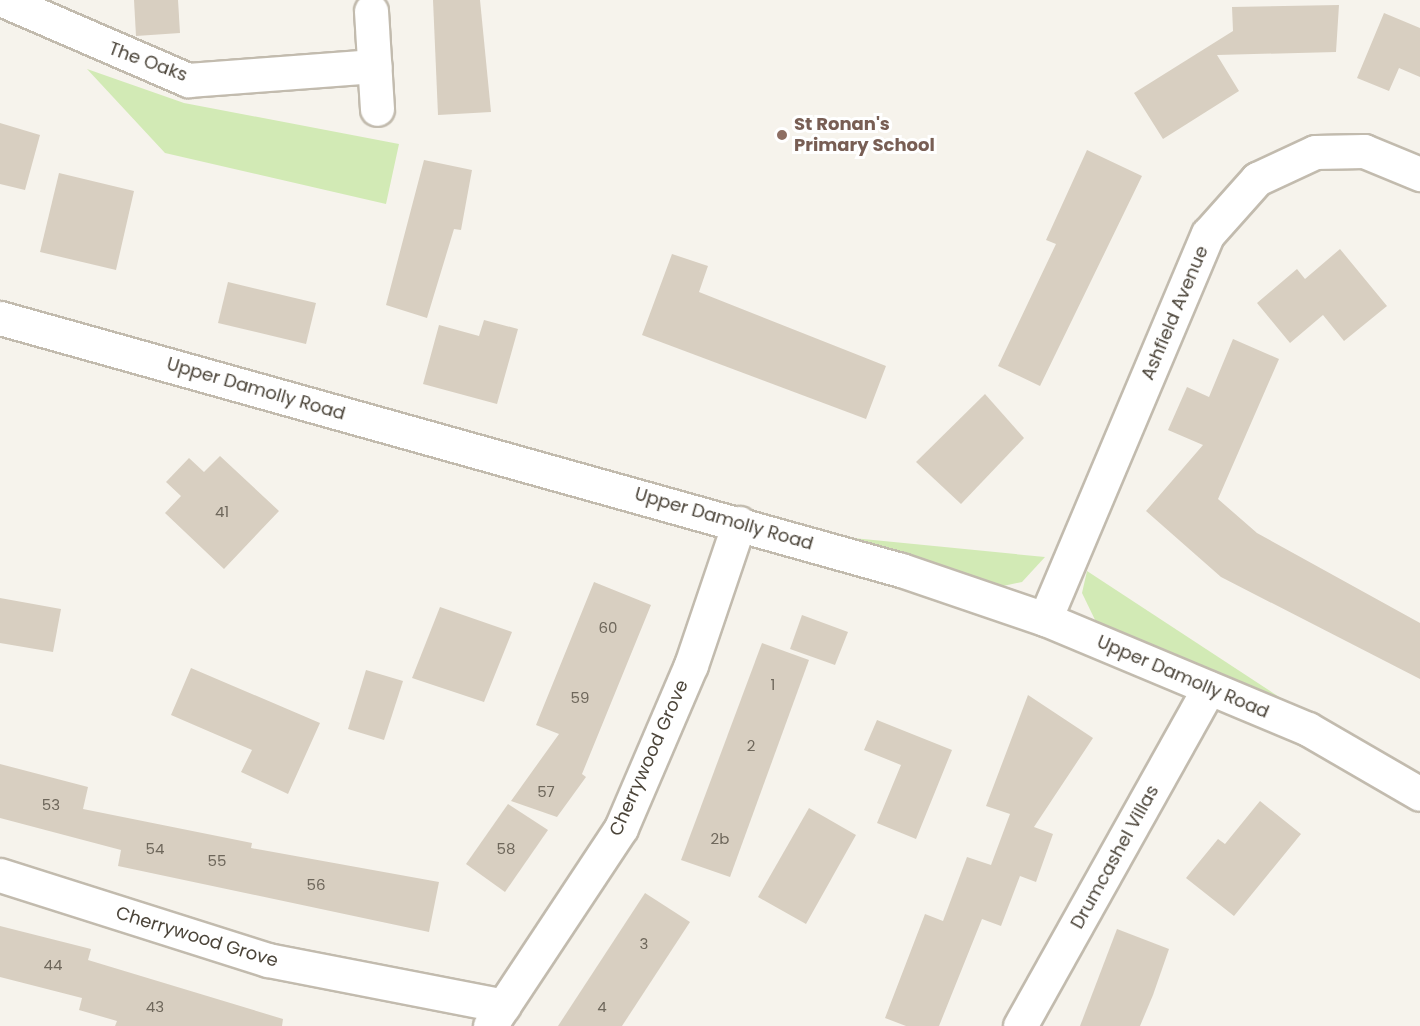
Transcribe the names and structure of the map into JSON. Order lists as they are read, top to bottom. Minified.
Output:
{"streets":{"street":["The Oaks","Ashfield Avenue","Upper Damolly Road","Cherrywood Grove","Drumcashel Villas"]},"crossings":[["Ashfield Avenue","Upper Damolly Road"],["Upper Damolly Road","Cherrywood Grove"],["Upper Damolly Road","Drumcashel Villas"]],"places":["St Ronan's Primary School"],"house_numbers":["41","60","1","59","2","57","53","2b","54","58","55","56","3","44","43","4"]}
